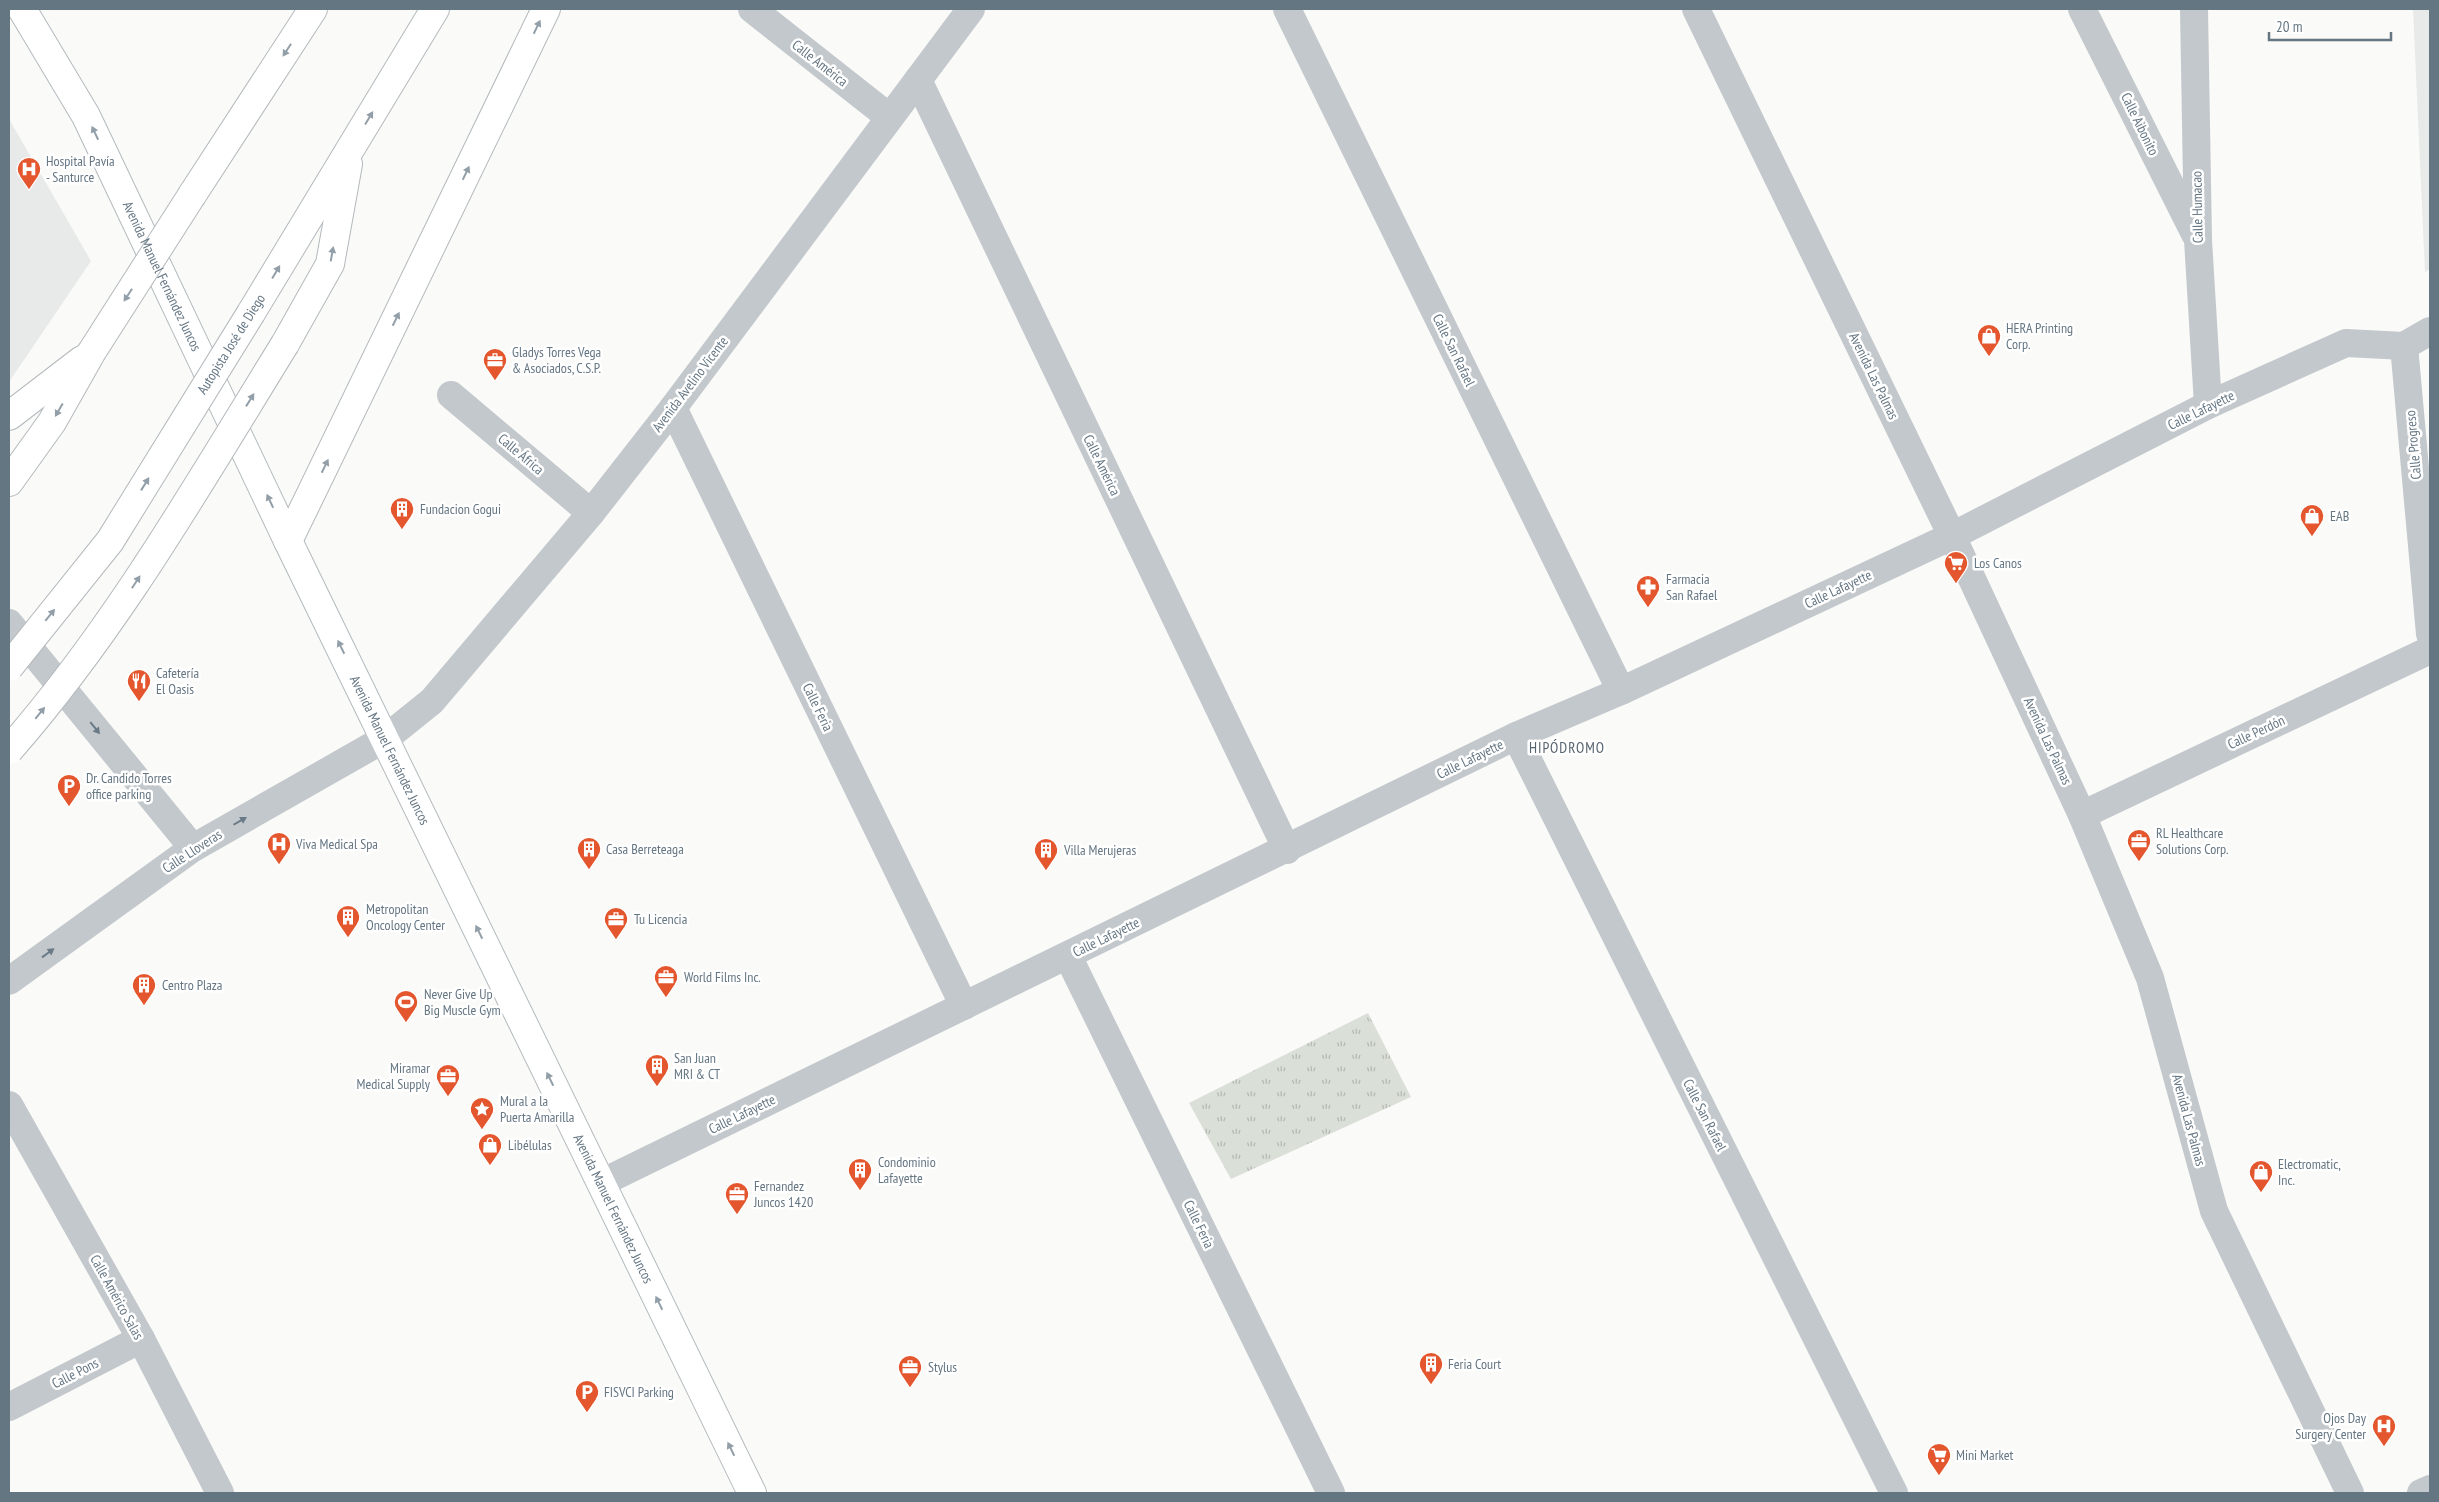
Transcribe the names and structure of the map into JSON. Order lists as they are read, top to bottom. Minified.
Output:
{"streets":{"main road":["Avenida Manuel Fernández Juncos","Autopista José de Diego"],"street":["Calle América","Calle Aibonito","Calle Humacao","Calle San Rafael","Avenida Las Palmas","Avenida Avelino Vicente","Calle Lafayette","Calle Progreso","Calle África","Calle Feria","Calle Perdón","Calle Lloveras","Calle Américo Salas","Calle Pons"]},"crossings":[["Calle América","Avenida Avelino Vicente"],["Calle América","Calle Lafayette"],["Calle Aibonito","Calle Humacao"],["Calle Humacao","Calle Lafayette"],["Avenida Manuel Fernández Juncos","Avenida Avelino Vicente"],["Avenida Manuel Fernández Juncos","Calle Lafayette"],["Avenida Manuel Fernández Juncos","Calle Lloveras"],["Calle San Rafael","Calle Lafayette"],["Avenida Las Palmas","Calle Lafayette"],["Avenida Las Palmas","Calle Perdón"],["Avenida Avelino Vicente","Calle África"],["Avenida Avelino Vicente","Calle Feria"],["Avenida Avelino Vicente","Calle Lloveras"],["Calle Lafayette","Calle Progreso"],["Calle Lafayette","Calle Feria"],["Calle Américo Salas","Calle Pons"]],"one_way":["Avenida Manuel Fernández Juncos","Calle Lloveras"],"districts":["HIPÓDROMO"],"places":{"hospital":["Hospital Pavía - Santurce","Viva Medical Spa","Ojos Day Surgery Center"],"shop":["HERA Printing Corp.","EAB","Libélulas","Electromatic, Inc."],"office":["Gladys Torres Vega & Asociados, C.S.P.","RL Healthcare Solutions Corp.","Tu Licencia","World Films Inc.","Miramar Medical Supply","Fernandez Juncos 1420","Stylus"],"building":["Fundacion Gogui","Casa Berreteaga","Villa Merujeras","Metropolitan Oncology Center","Centro Plaza","San Juan MRI & CT","Condominio Lafayette","Feria Court"],"supermarket":["Los Canos","Mini Market"],"pharmacy":["Farmacia San Rafael"],"restaurant":["Cafetería El Oasis"],"parking":["Dr. Candido Torres office parking","FISVCI Parking"],"sports":["Never Give Up Big Muscle Gym"],"place":["Mural a la Puerta Amarilla"]},"scale_bar":"20 m"}
